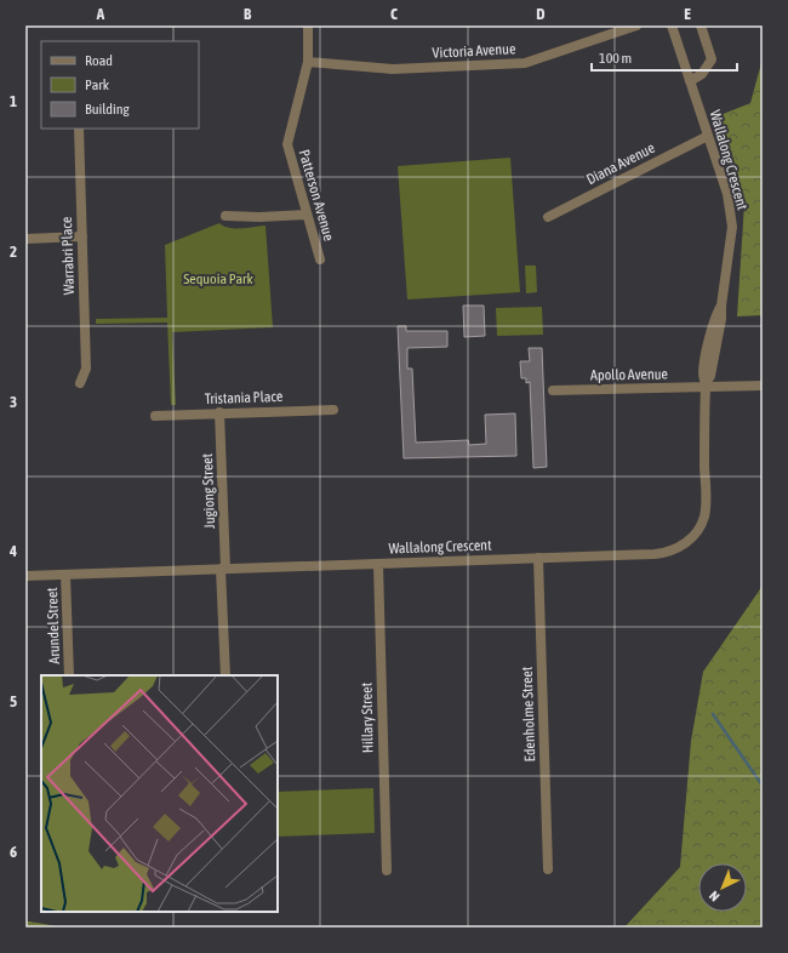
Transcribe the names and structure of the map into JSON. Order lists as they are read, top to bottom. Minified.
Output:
{"streets":{"street":["Victoria Avenue","Wallalong Crescent","Diana Avenue","Patterson Avenue","Warrabri Place","Apollo Avenue","Tristania Place","Jugiong Street","Arundel Street","Edenholme Street","Hillary Street"]},"crossings":[["Victoria Avenue","Patterson Avenue"],["Wallalong Crescent","Diana Avenue"],["Wallalong Crescent","Apollo Avenue"],["Wallalong Crescent","Jugiong Street"],["Wallalong Crescent","Arundel Street"],["Wallalong Crescent","Edenholme Street"],["Wallalong Crescent","Hillary Street"],["Tristania Place","Jugiong Street"]],"parks":["Sequoia Park"],"legend":["Road","Park","Building"],"scale_bar":"100 m","north":"bottom left","grid":{"columns":["A","B","C","D","E"],"rows":["1","2","3","4","5","6"]}}
